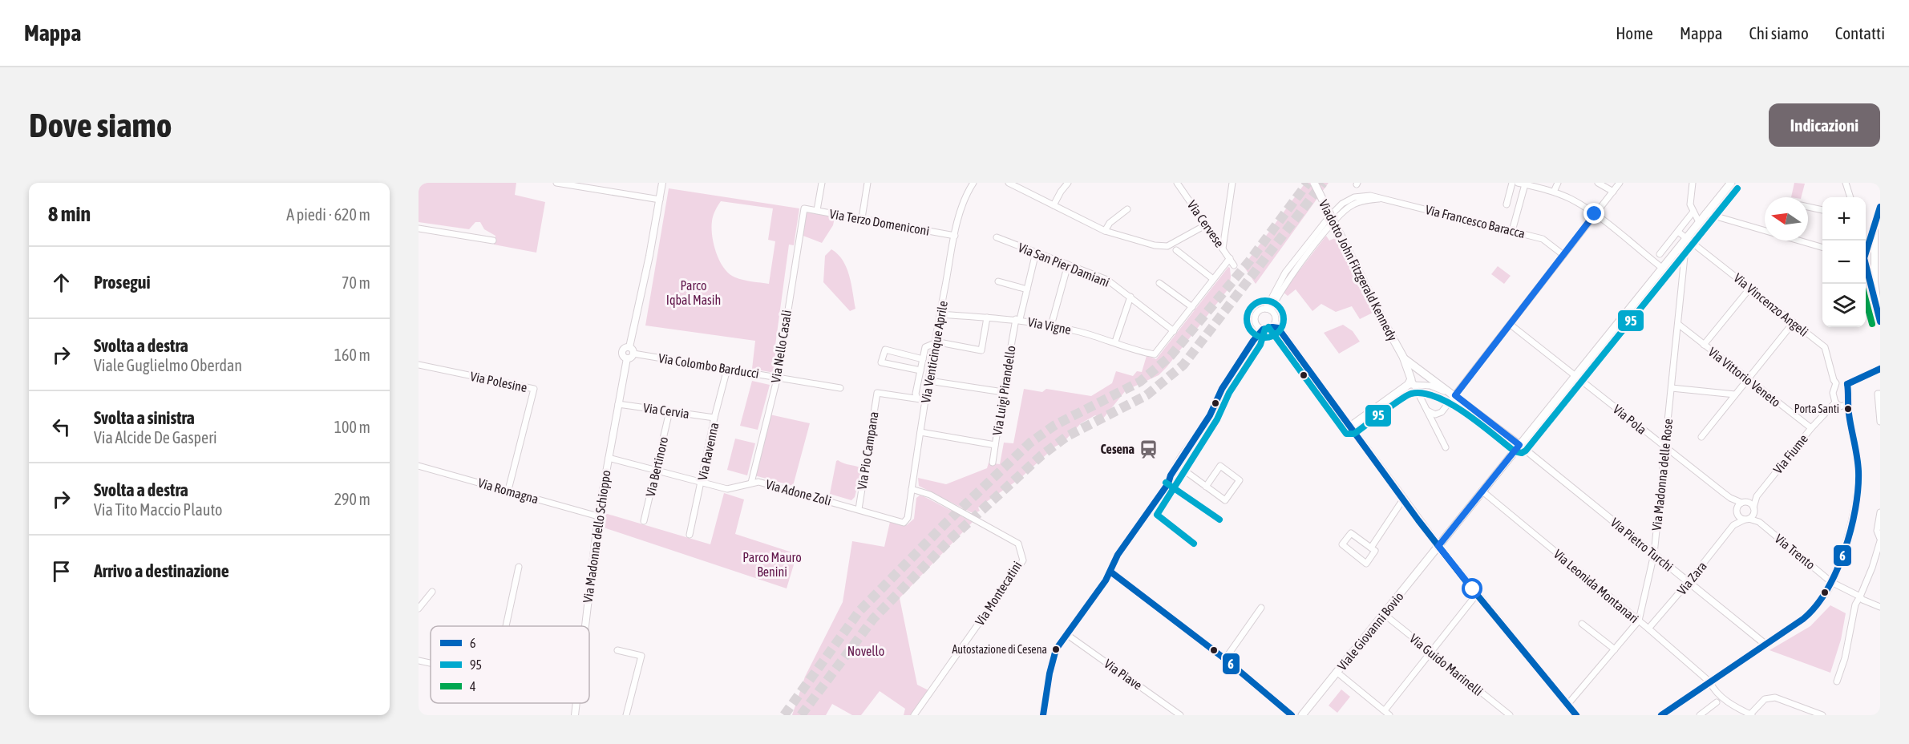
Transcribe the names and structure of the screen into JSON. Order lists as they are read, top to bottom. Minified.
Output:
{"streets":{"main road":["Viadotto John Fitzgerald Kennedy","Viale Giovanni Bovio"],"street":["Via Francesco Baracca","Via Terzo Domeniconi","Via Cervese","Via San Pier Damiani","Via Vincenzo Angeli","Via Vigne","Via Nello Casali","Via Venticinque Aprile","Via Colombo Barducci","Via Vittorio Veneto","Via Polesine","Via Luigi Pirandello","Via Cervia","Via Pola","Via Pio Campana","Via Ravenna","Via Fiume","Via Bertinoro","Via Madonna delle Rose","Via Romagna","Via Adone Zoli","Via Madonna dello Schioppo","Via Pietro Turchi","Via Trento","Via Zara","Via Leonida Montanari","Via Montecatini","Via Guido Marinelli","Via Piave"]},"crossings":[["Via Terzo Domeniconi","Via Nello Casali"],["Via Terzo Domeniconi","Via Venticinque Aprile"],["Via San Pier Damiani","Via Vigne"],["Via San Pier Damiani","Via Luigi Pirandello"],["Via Vincenzo Angeli","Via Fiume"],["Via Vincenzo Angeli","Viale Giovanni Bovio"],["Via Vigne","Via Venticinque Aprile"],["Via Vigne","Via Luigi Pirandello"],["Via Nello Casali","Via Colombo Barducci"],["Via Nello Casali","Via Adone Zoli"],["Via Venticinque Aprile","Via Adone Zoli"],["Via Venticinque Aprile","Via Montecatini"],["Via Colombo Barducci","Via Ravenna"],["Via Colombo Barducci","Via Madonna dello Schioppo"],["Via Vittorio Veneto","Via Fiume"],["Via Vittorio Veneto","Via Madonna delle Rose"],["Via Polesine","Via Romagna"],["Via Cervia","Via Ravenna"],["Via Cervia","Via Bertinoro"],["Via Cervia","Via Madonna dello Schioppo"],["Via Pola","Via Madonna delle Rose"],["Via Pola","Viale Giovanni Bovio"],["Via Pio Campana","Via Adone Zoli"],["Via Ravenna","Via Adone Zoli"],["Via Bertinoro","Via Adone Zoli"],["Via Madonna delle Rose","Via Pietro Turchi"],["Via Madonna delle Rose","Via Leonida Montanari"],["Via Madonna delle Rose","Viale Giovanni Bovio"],["Via Romagna","Via Madonna dello Schioppo"],["Via Adone Zoli","Via Madonna dello Schioppo"],["Via Pietro Turchi","Via Zara"],["Via Pietro Turchi","Viale Giovanni Bovio"],["Via Zara","Via Leonida Montanari"],["Via Leonida Montanari","Viale Giovanni Bovio"],["Viale Giovanni Bovio","Via Guido Marinelli"]],"parks":["Parco Iqbal Masih","Parco Mauro Benini","Novello"],"places":{"other":["Porta Santi","Autostazione di Cesena"],"station":["Cesena"]},"lines":["transit line 95","transit line 6","transit line 4"],"legend":["6","95","4"],"north":"left","page":{"header":"Mappa","nav":["Home","Mappa","Chi siamo","Contatti"],"buttons":"Indicazioni","title":"Dove siamo","heading":["8 min","A piedi · 620 m"],"map_buttons":["+","−"],"list":[["Prosegui","70 m"],["Svolta a destra","Viale Guglielmo Oberdan","160 m"],["Svolta a sinistra","Via Alcide De Gasperi","100 m"],["Svolta a destra","Via Tito Maccio Plauto","290 m"],"Arrivo a destinazione"]}}
